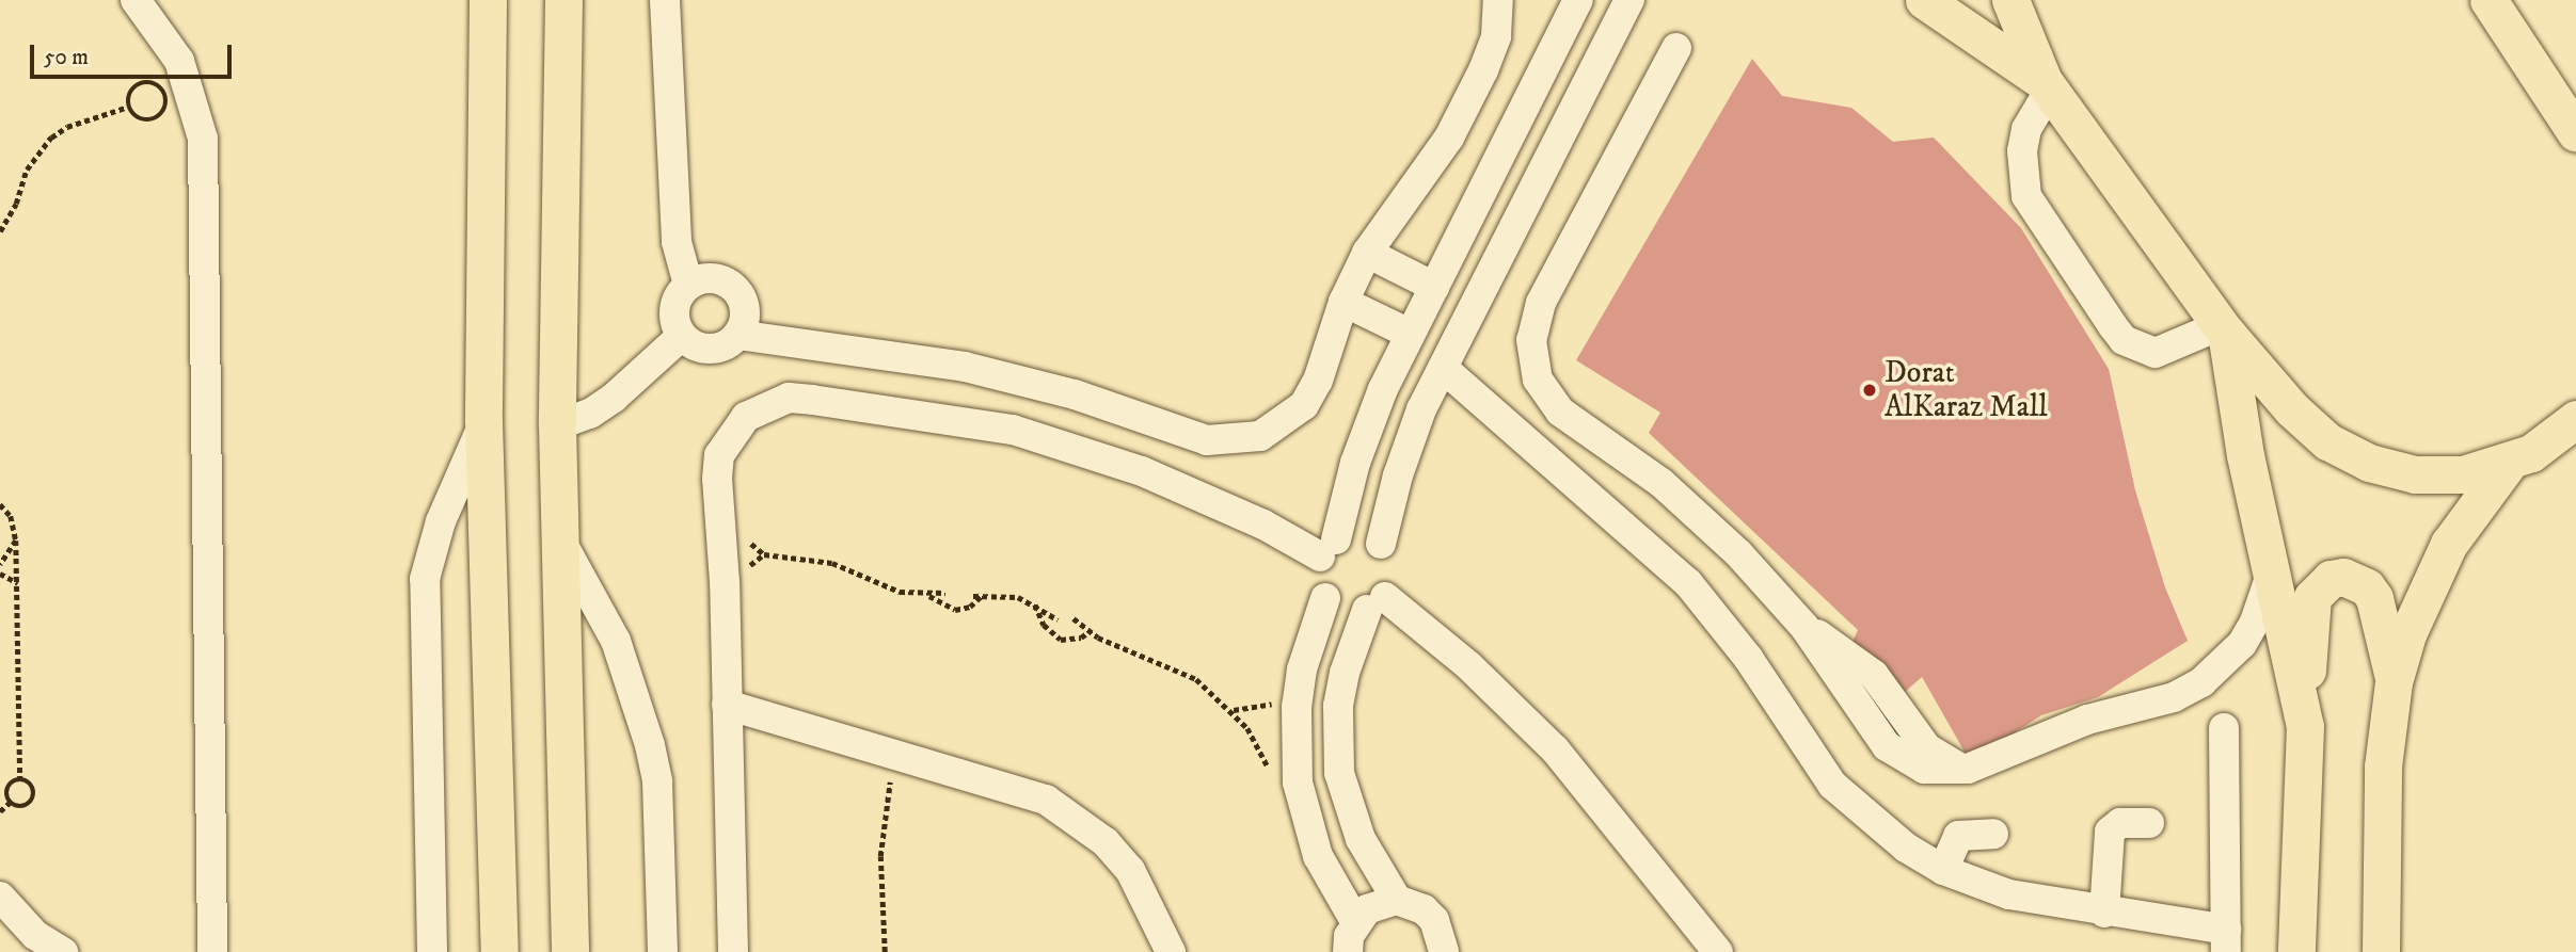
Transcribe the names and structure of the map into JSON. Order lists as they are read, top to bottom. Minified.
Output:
{"places":["Dorat AlKaraz Mall"],"scale_bar":"50 m"}
